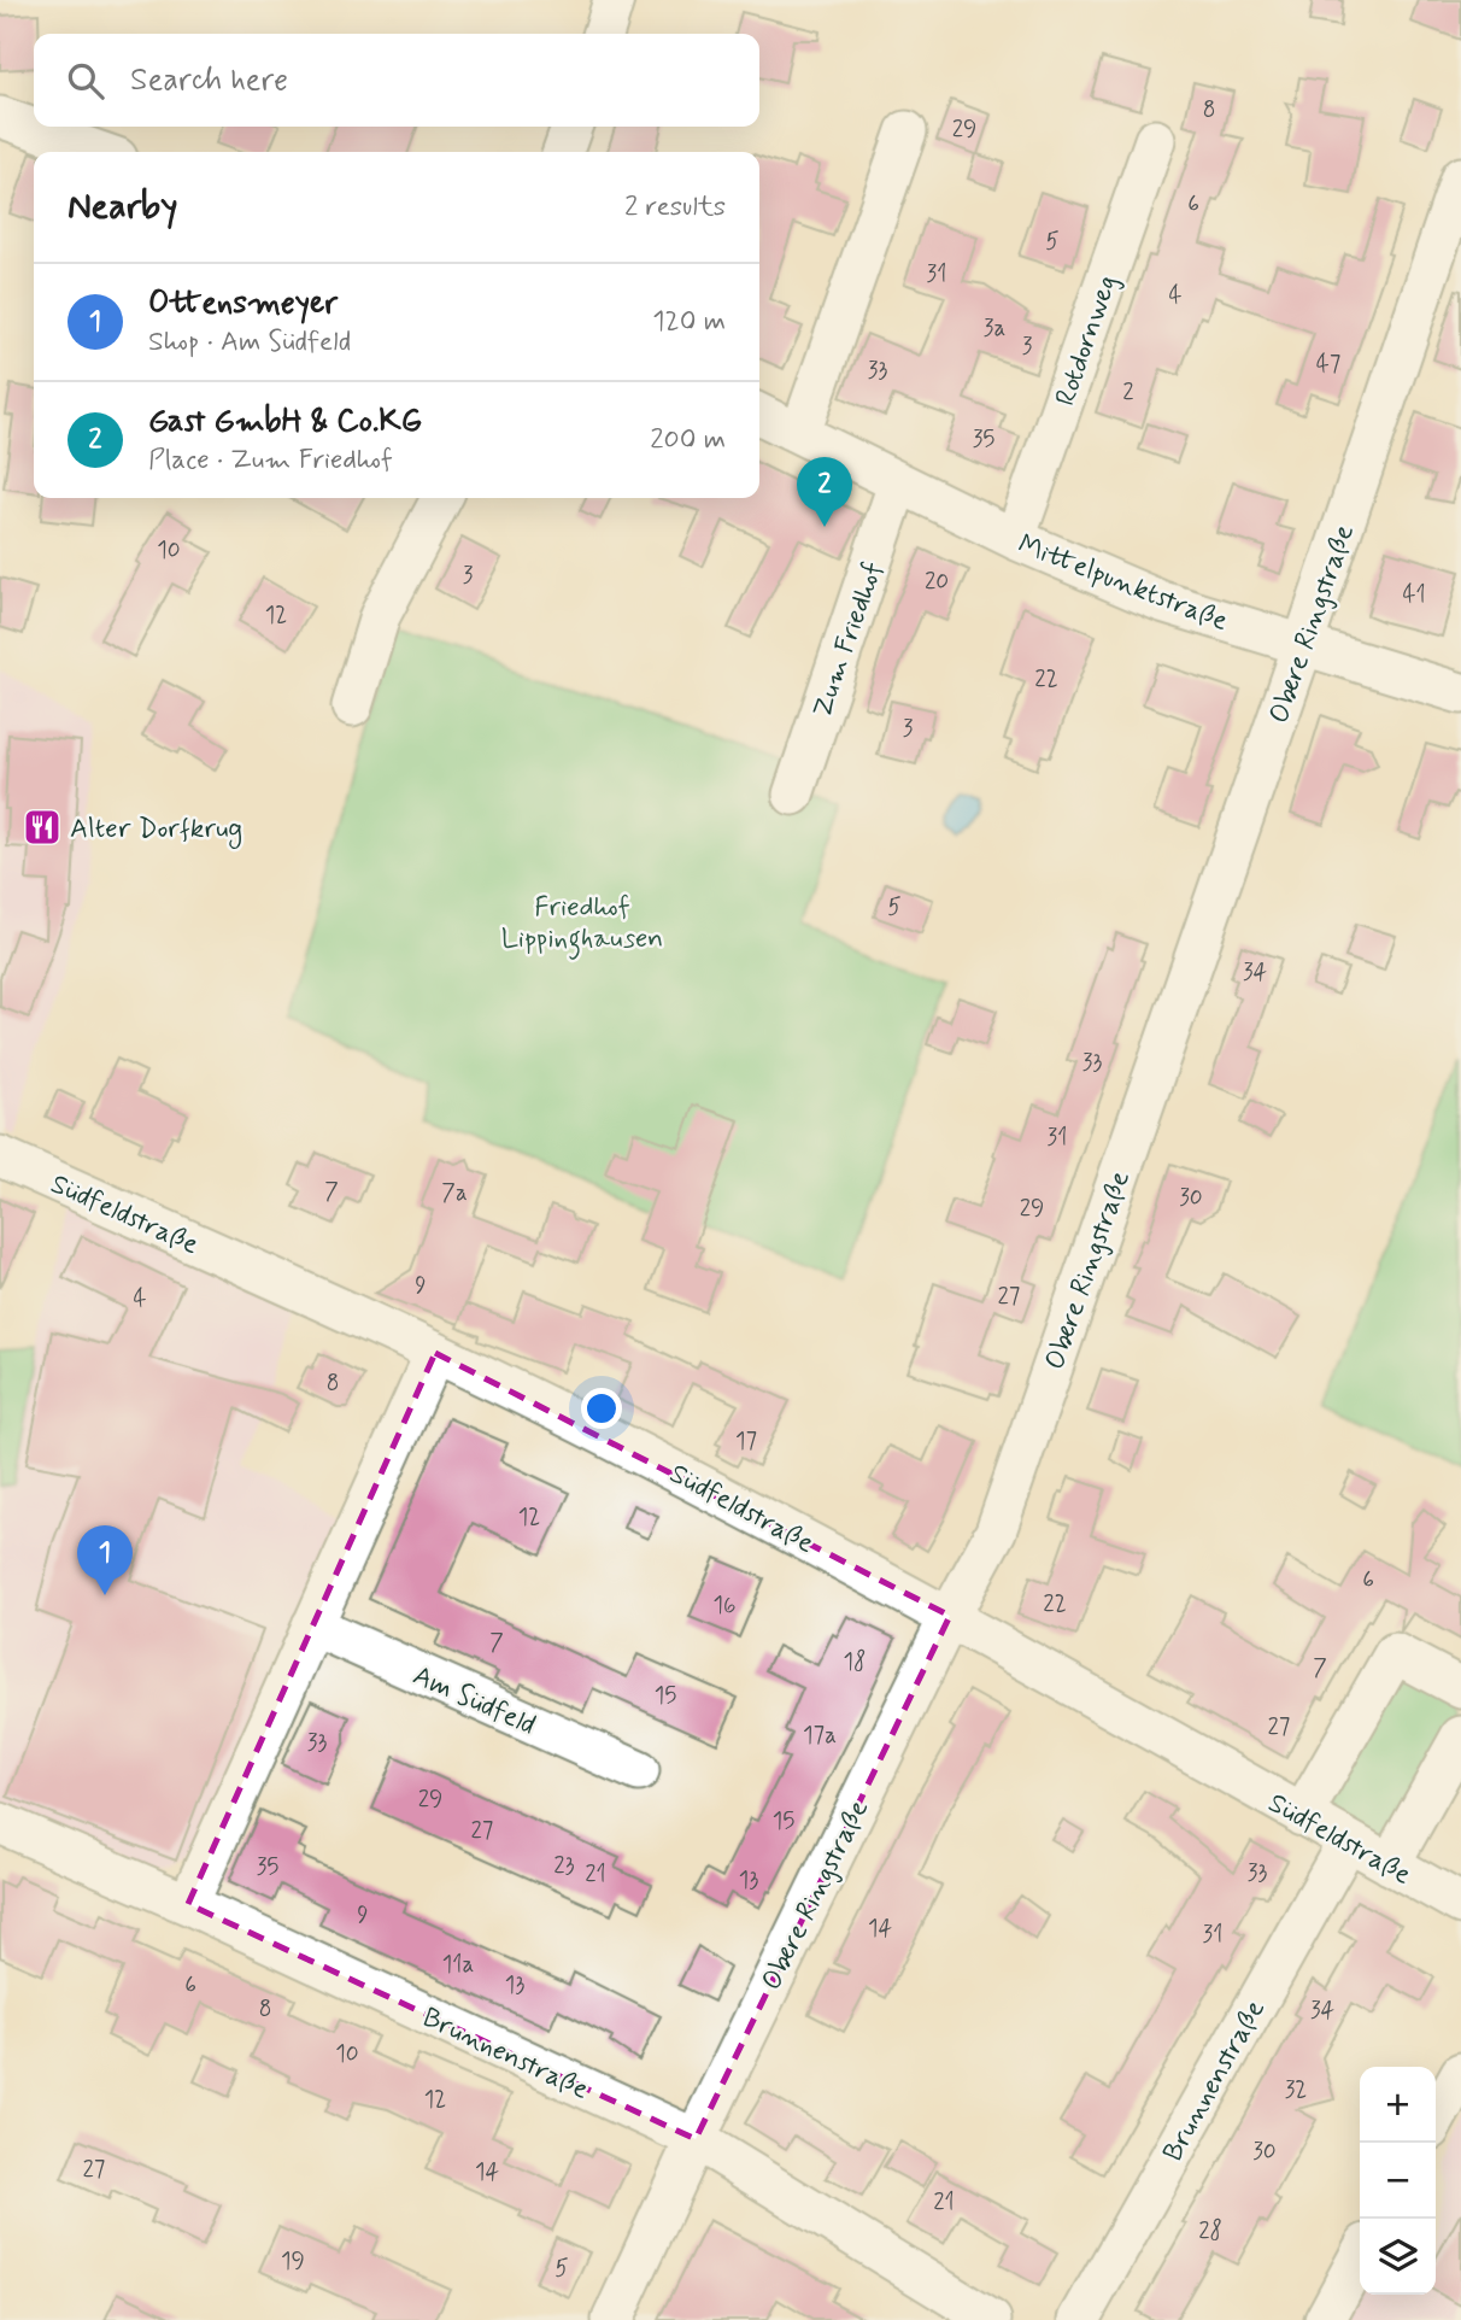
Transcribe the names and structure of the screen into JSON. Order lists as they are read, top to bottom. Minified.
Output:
{"streets":{"street":["Rotdornweg","Mittelpunktstraße","Obere Ringstraße","Zum Friedhof","Südfeldstraße","Am Südfeld","Brunnenstraße"]},"crossings":[["Rotdornweg","Mittelpunktstraße"],["Mittelpunktstraße","Obere Ringstraße"],["Mittelpunktstraße","Zum Friedhof"],["Obere Ringstraße","Südfeldstraße"],["Obere Ringstraße","Brunnenstraße"],["Südfeldstraße","Brunnenstraße"]],"parks":["Friedhof Lippinghausen"],"places":{"restaurant":["Alter Dorfkrug"]},"house_numbers":["8","29","6","5","31","4","3a","3","47","33","2","35","10","3","20","41","12","22","3","5","34","33","31","7","7a","30","29","9","27","4","8","17","12","6","22","16","7","18","7","15","27","17a","33","29","15","27","23","35","33","21","13","9","14","31","11a","6","13","8","34","10","32","12","30","27","14","21","28","19","5"],"page":{"search":"Search here","heading":["Nearby","2 results"],"list":[{"mark":"1","name":"Ottensmeyer","note":"Shop · Am Südfeld","value":"120 m"},{"mark":"2","name":"Gast GmbH & Co.KG","note":"Place · Zum Friedhof","value":"200 m"}],"pins":["2","1"],"map_buttons":["+","−"]}}
